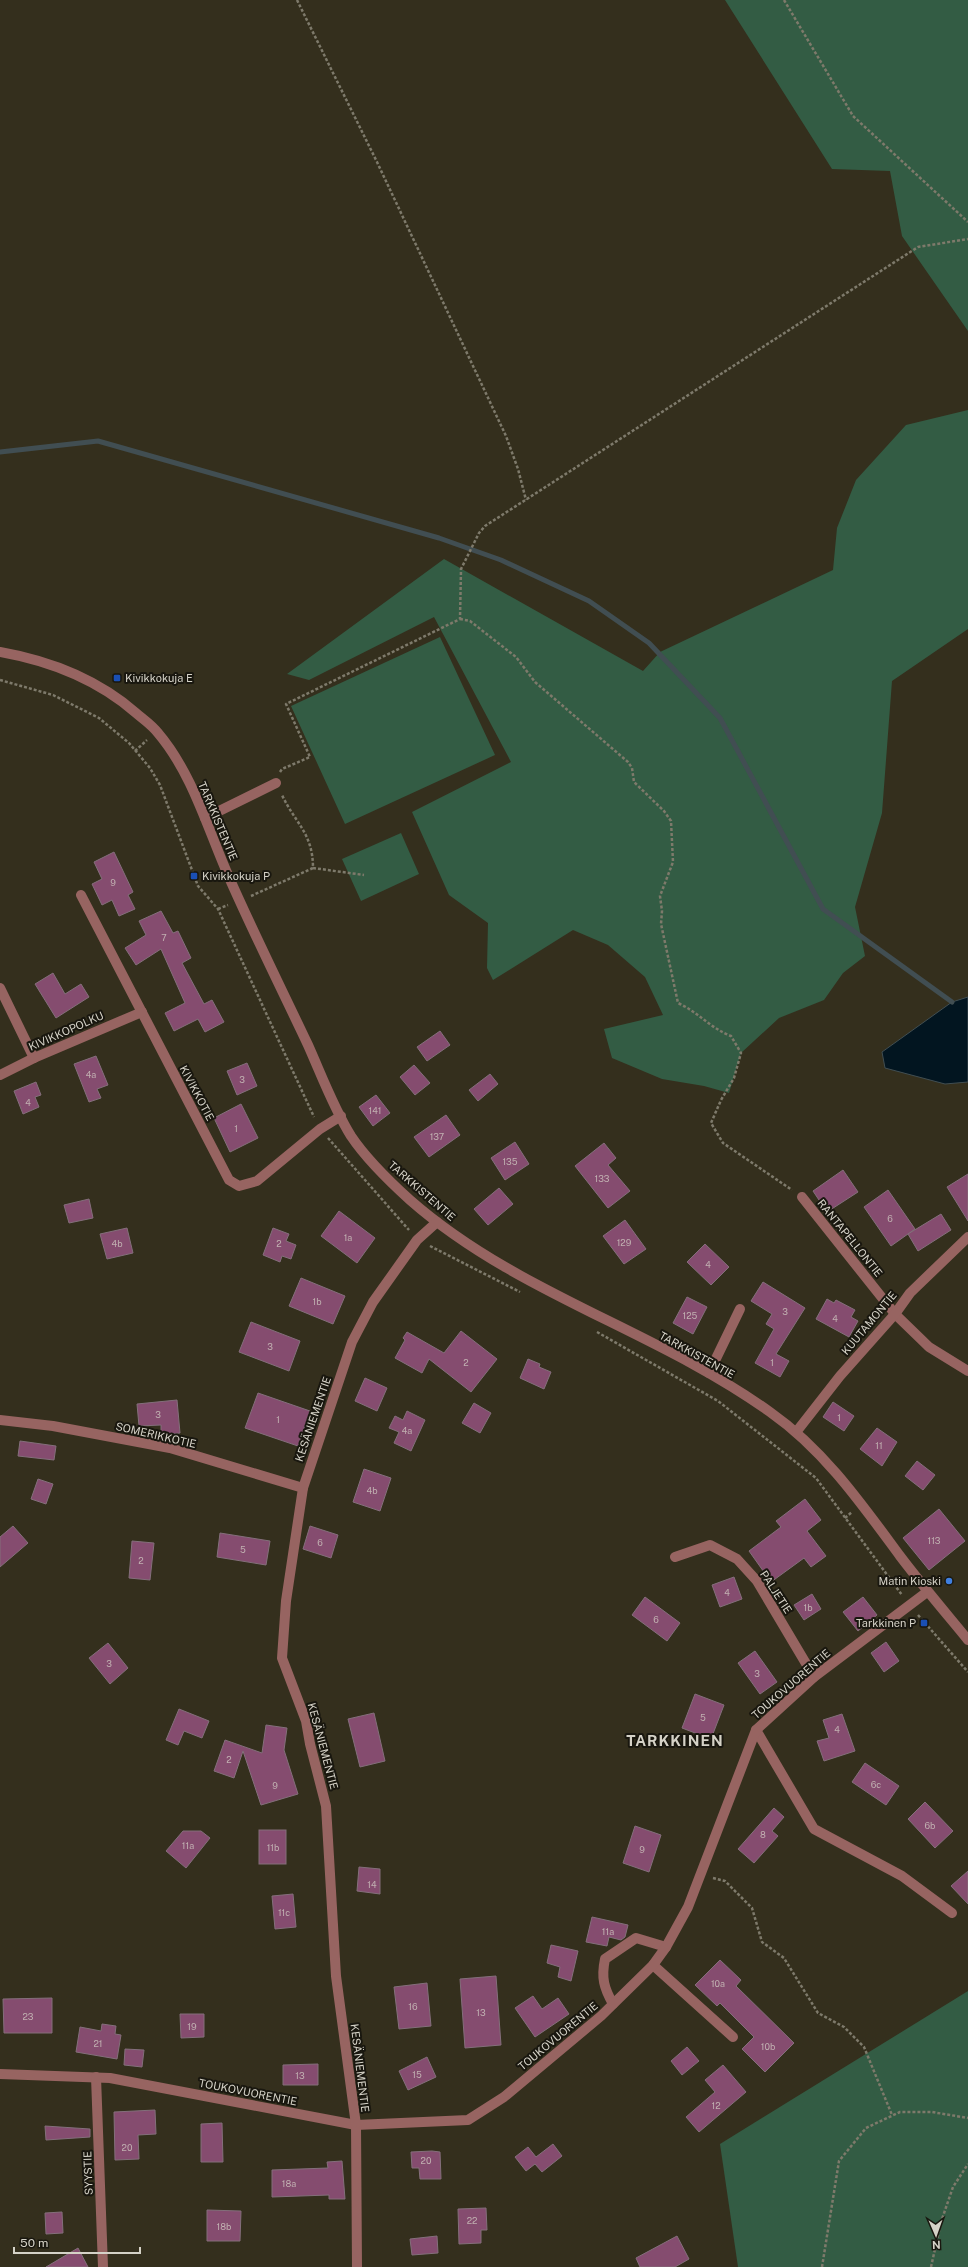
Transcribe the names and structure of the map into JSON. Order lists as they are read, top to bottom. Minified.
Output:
{"streets":{"street":["TARKKISTENTIE","KIVIKKOPOLKU","KIVIKKOTIE","RANTAPELLONTIE","KUUTAMONTIE","KESÄNIEMENTIE","SOMERIKKOTIE","PALJETIE","TOUKOVUORENTIE","SYYSTIE"]},"crossings":[["TARKKISTENTIE","KIVIKKOTIE"],["TARKKISTENTIE","KUUTAMONTIE"],["TARKKISTENTIE","KESÄNIEMENTIE"],["TARKKISTENTIE","TOUKOVUORENTIE"],["KIVIKKOPOLKU","KIVIKKOTIE"],["RANTAPELLONTIE","KUUTAMONTIE"],["KESÄNIEMENTIE","SOMERIKKOTIE"],["KESÄNIEMENTIE","TOUKOVUORENTIE"],["PALJETIE","TOUKOVUORENTIE"],["TOUKOVUORENTIE","SYYSTIE"]],"districts":["TARKKINEN"],"places":{"transit":["Kivikkokuja E","Kivikkokuja P","Tarkkinen P"],"other":["Matin Kioski"]},"house_numbers":["9","7","4a","3","4","141","1","137","135","133","6","1a","129","4b","2","4","1b","3","125","4","3","2","1","3","1","1","4a","11","4b","113","6","5","2","4","1b","6","3","3","5","4","2","6c","9","6b","8","11a","11b","9","14","11c","11a","10a","16","13","23","19","21","10b","15","13","12","20","20","18a","22","18b"],"scale_bar":"50 m","north":"bottom"}
